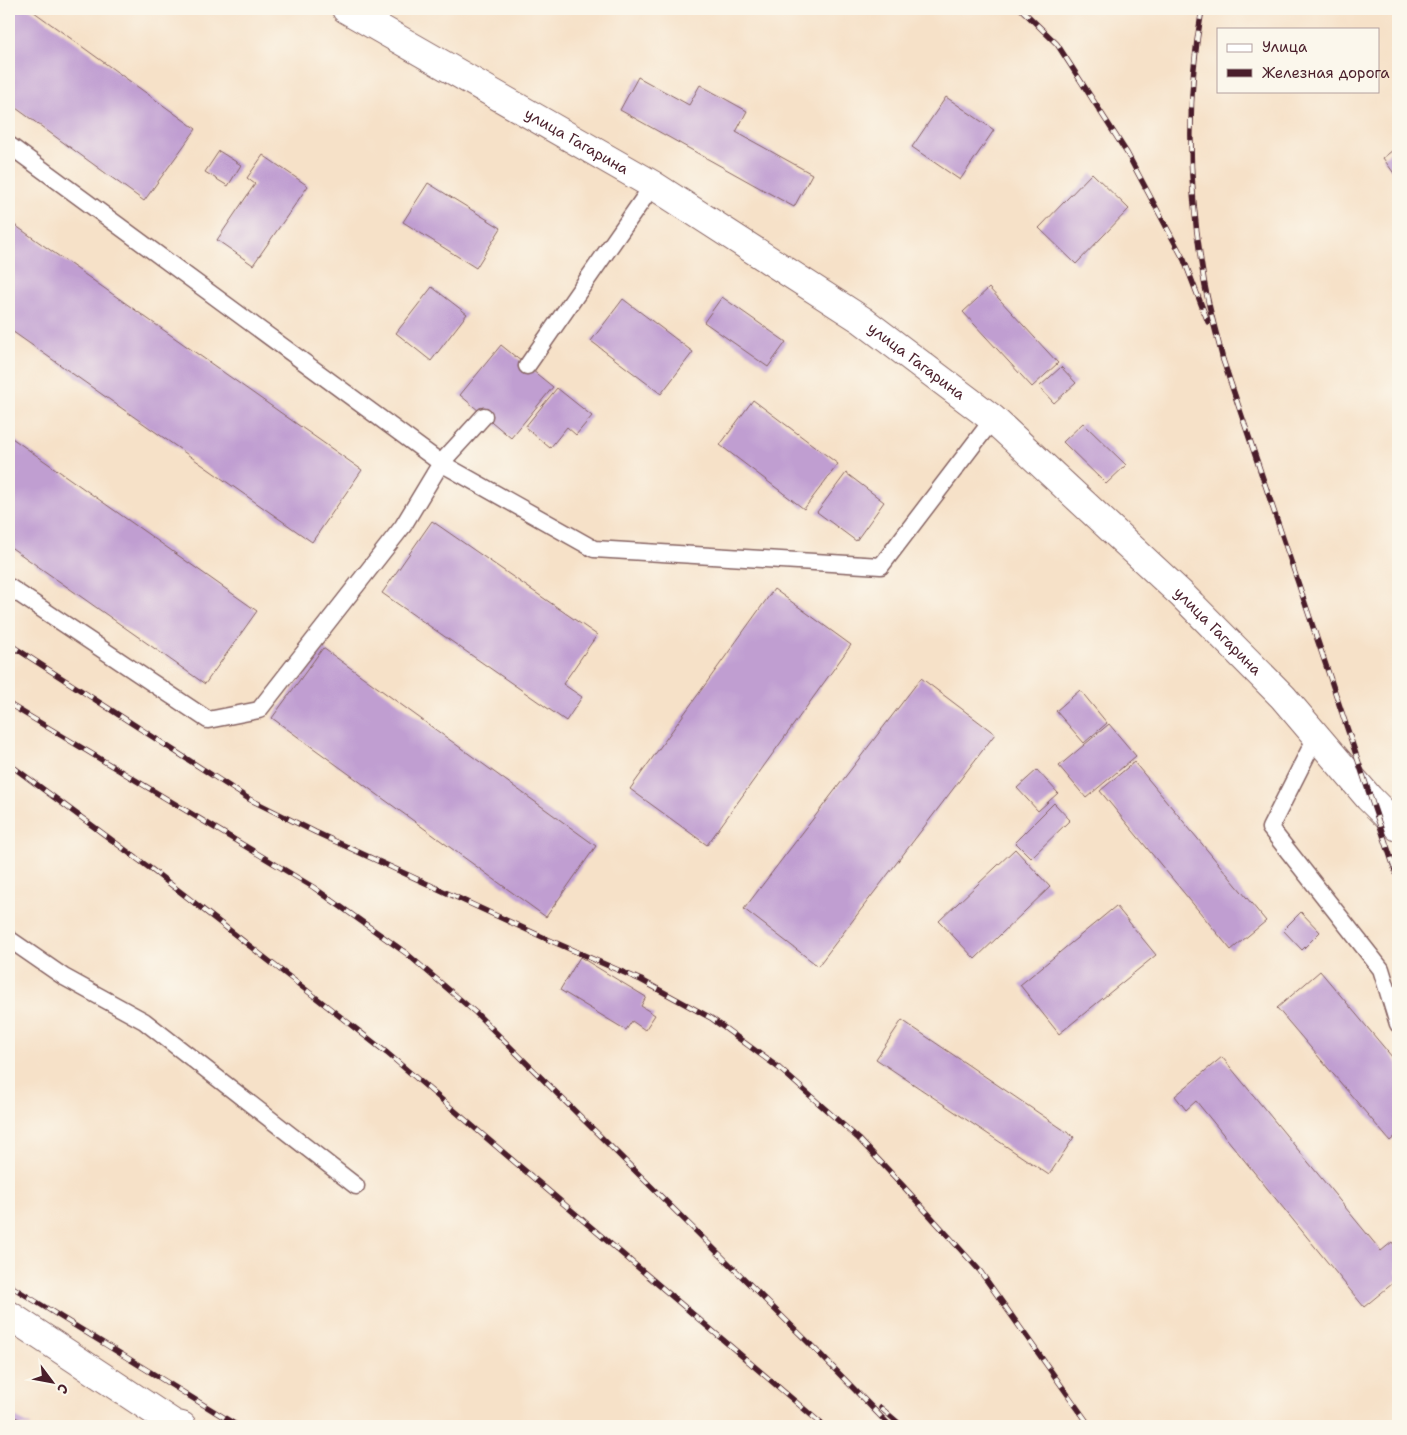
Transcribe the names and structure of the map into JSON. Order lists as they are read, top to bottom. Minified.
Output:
{"streets":{"street":["улица Гагарина"]},"legend":["Улица","Железная дорога"],"north":"bottom right"}
